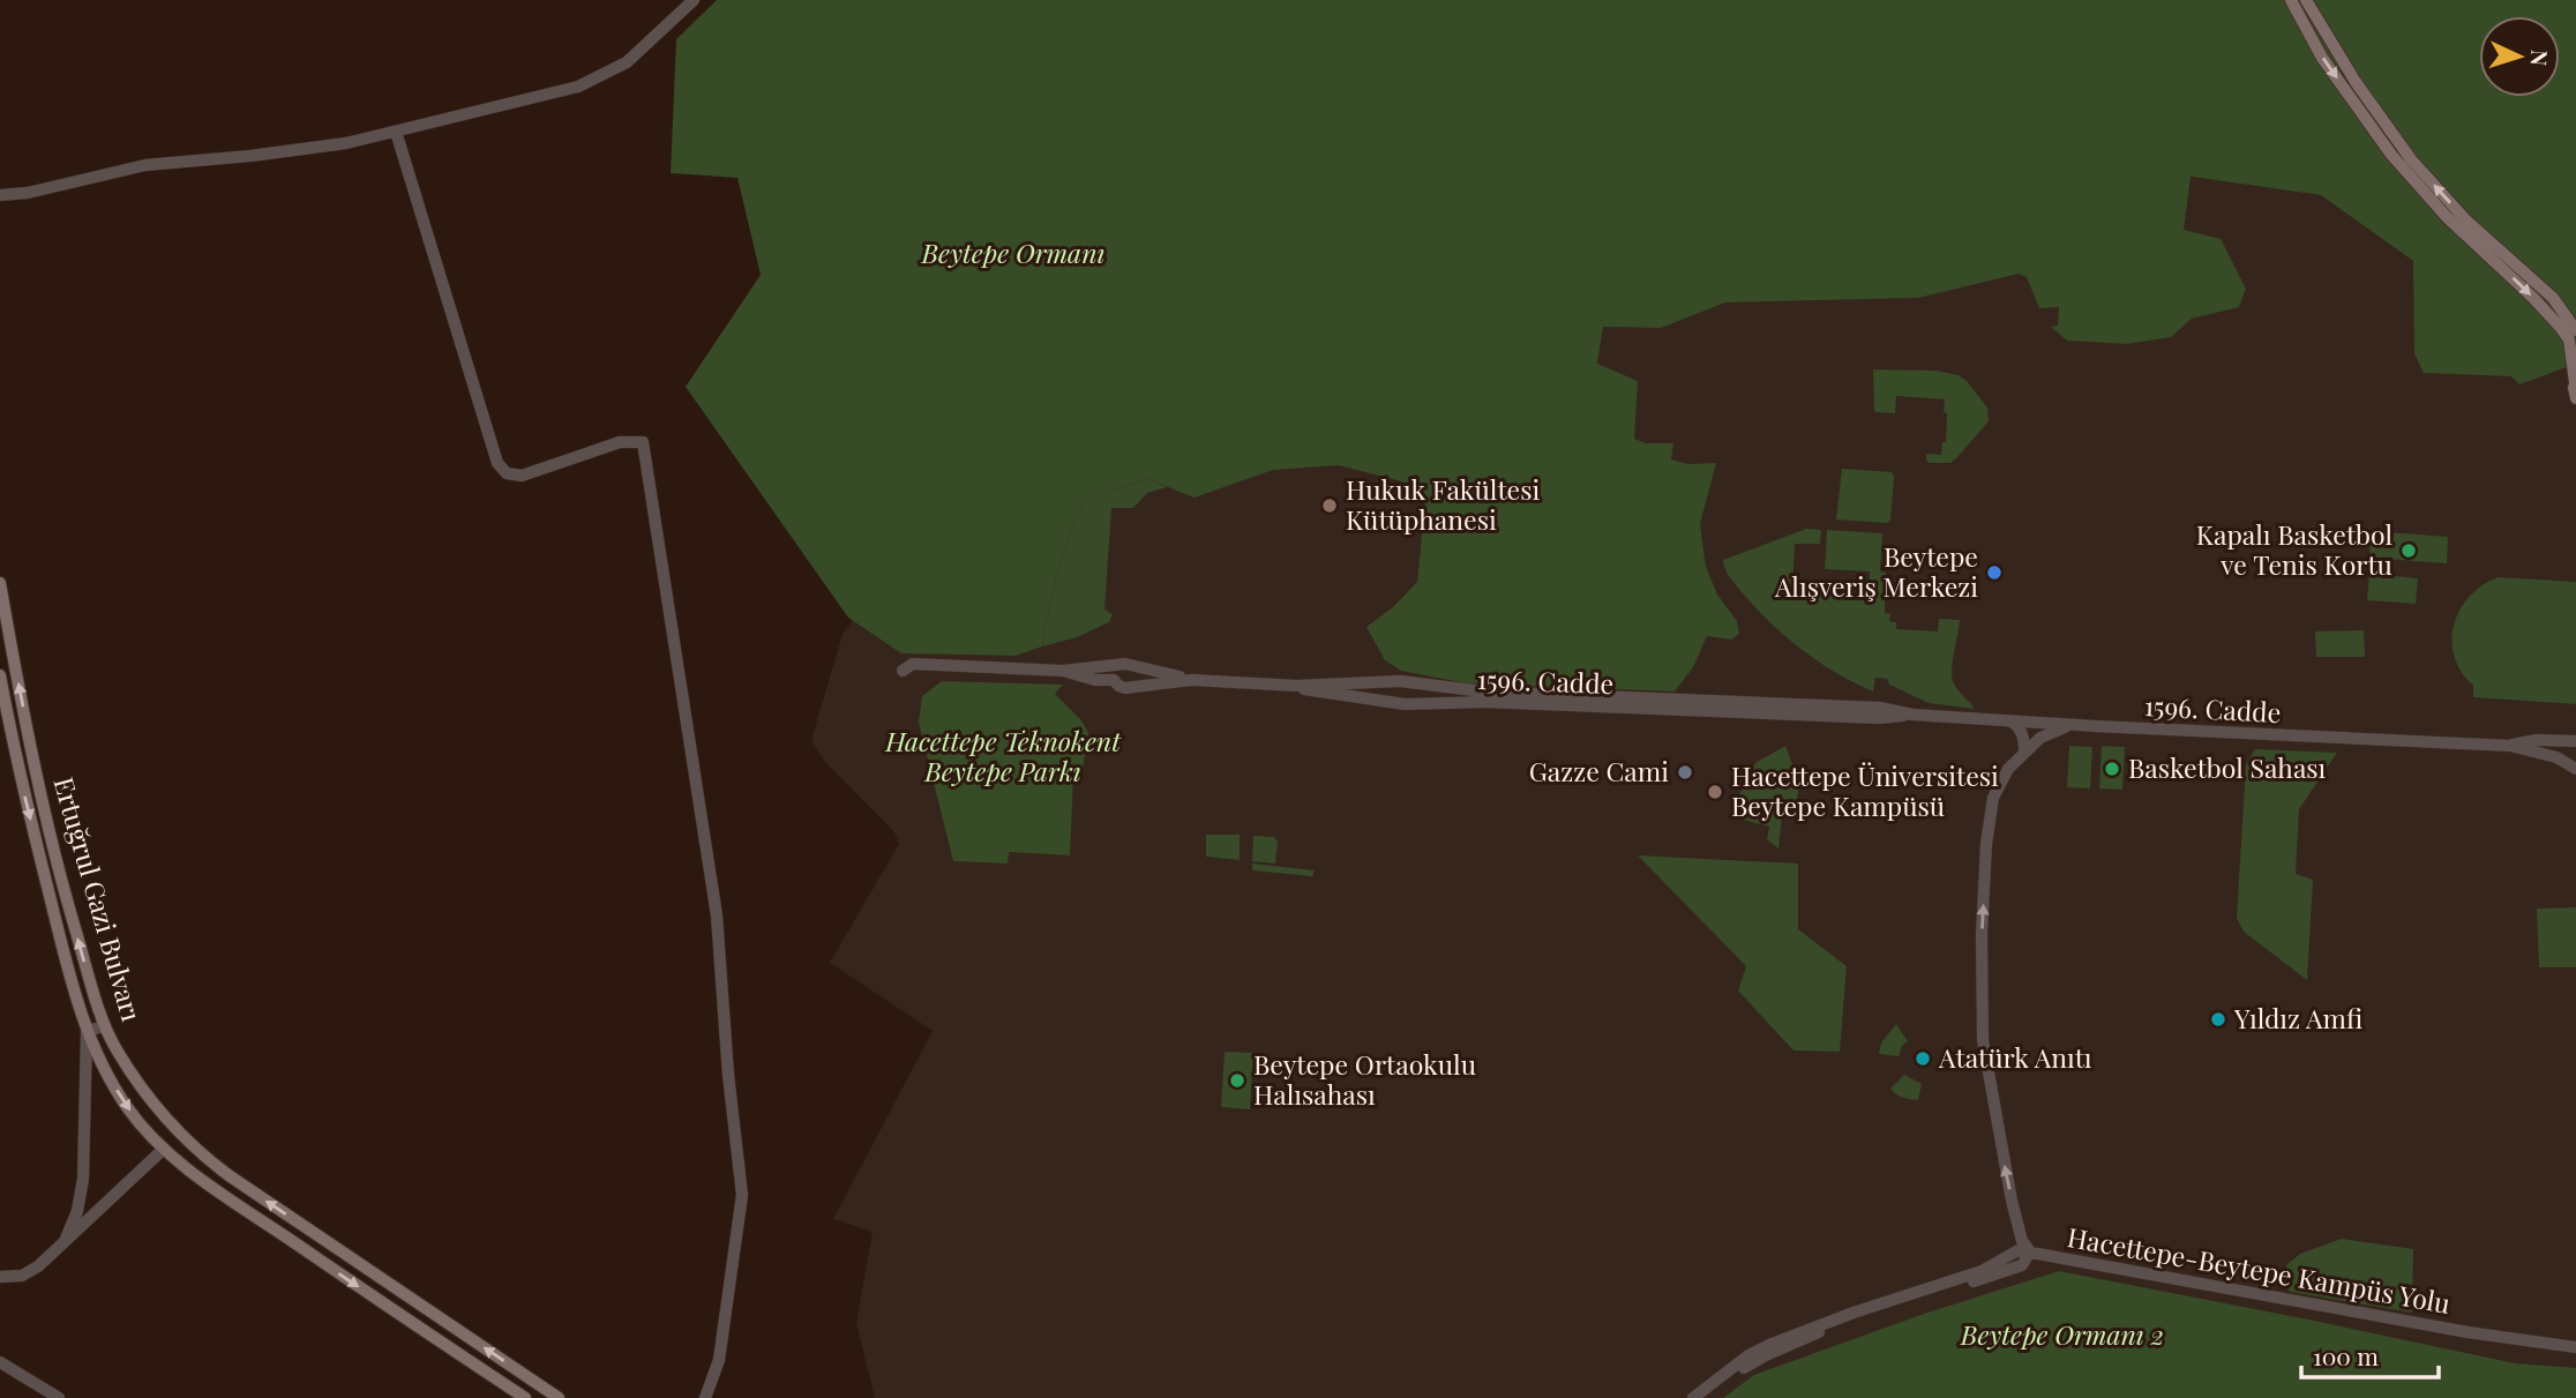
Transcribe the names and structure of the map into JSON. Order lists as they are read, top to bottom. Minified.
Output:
{"streets":{"main road":["Ertuğrul Gazi Bulvarı"],"street":["1596. Cadde","Hacettepe-Beytepe Kampüs Yolu"]},"parks":["Beytepe Ormanı","Hacettepe Teknokent Beytepe Parkı","Beytepe Ormanı 2"],"places":["Hukuk Fakültesi Kütüphanesi","Kapalı Basketbol ve Tenis Kortu","Beytepe Alışveriş Merkezi","Basketbol Sahası","Gazze Cami","Hacettepe Üniversitesi Beytepe Kampüsü","Yıldız Amfi","Atatürk Anıtı","Beytepe Ortaokulu Halısahası"],"scale_bar":"100 m","north":"right"}
